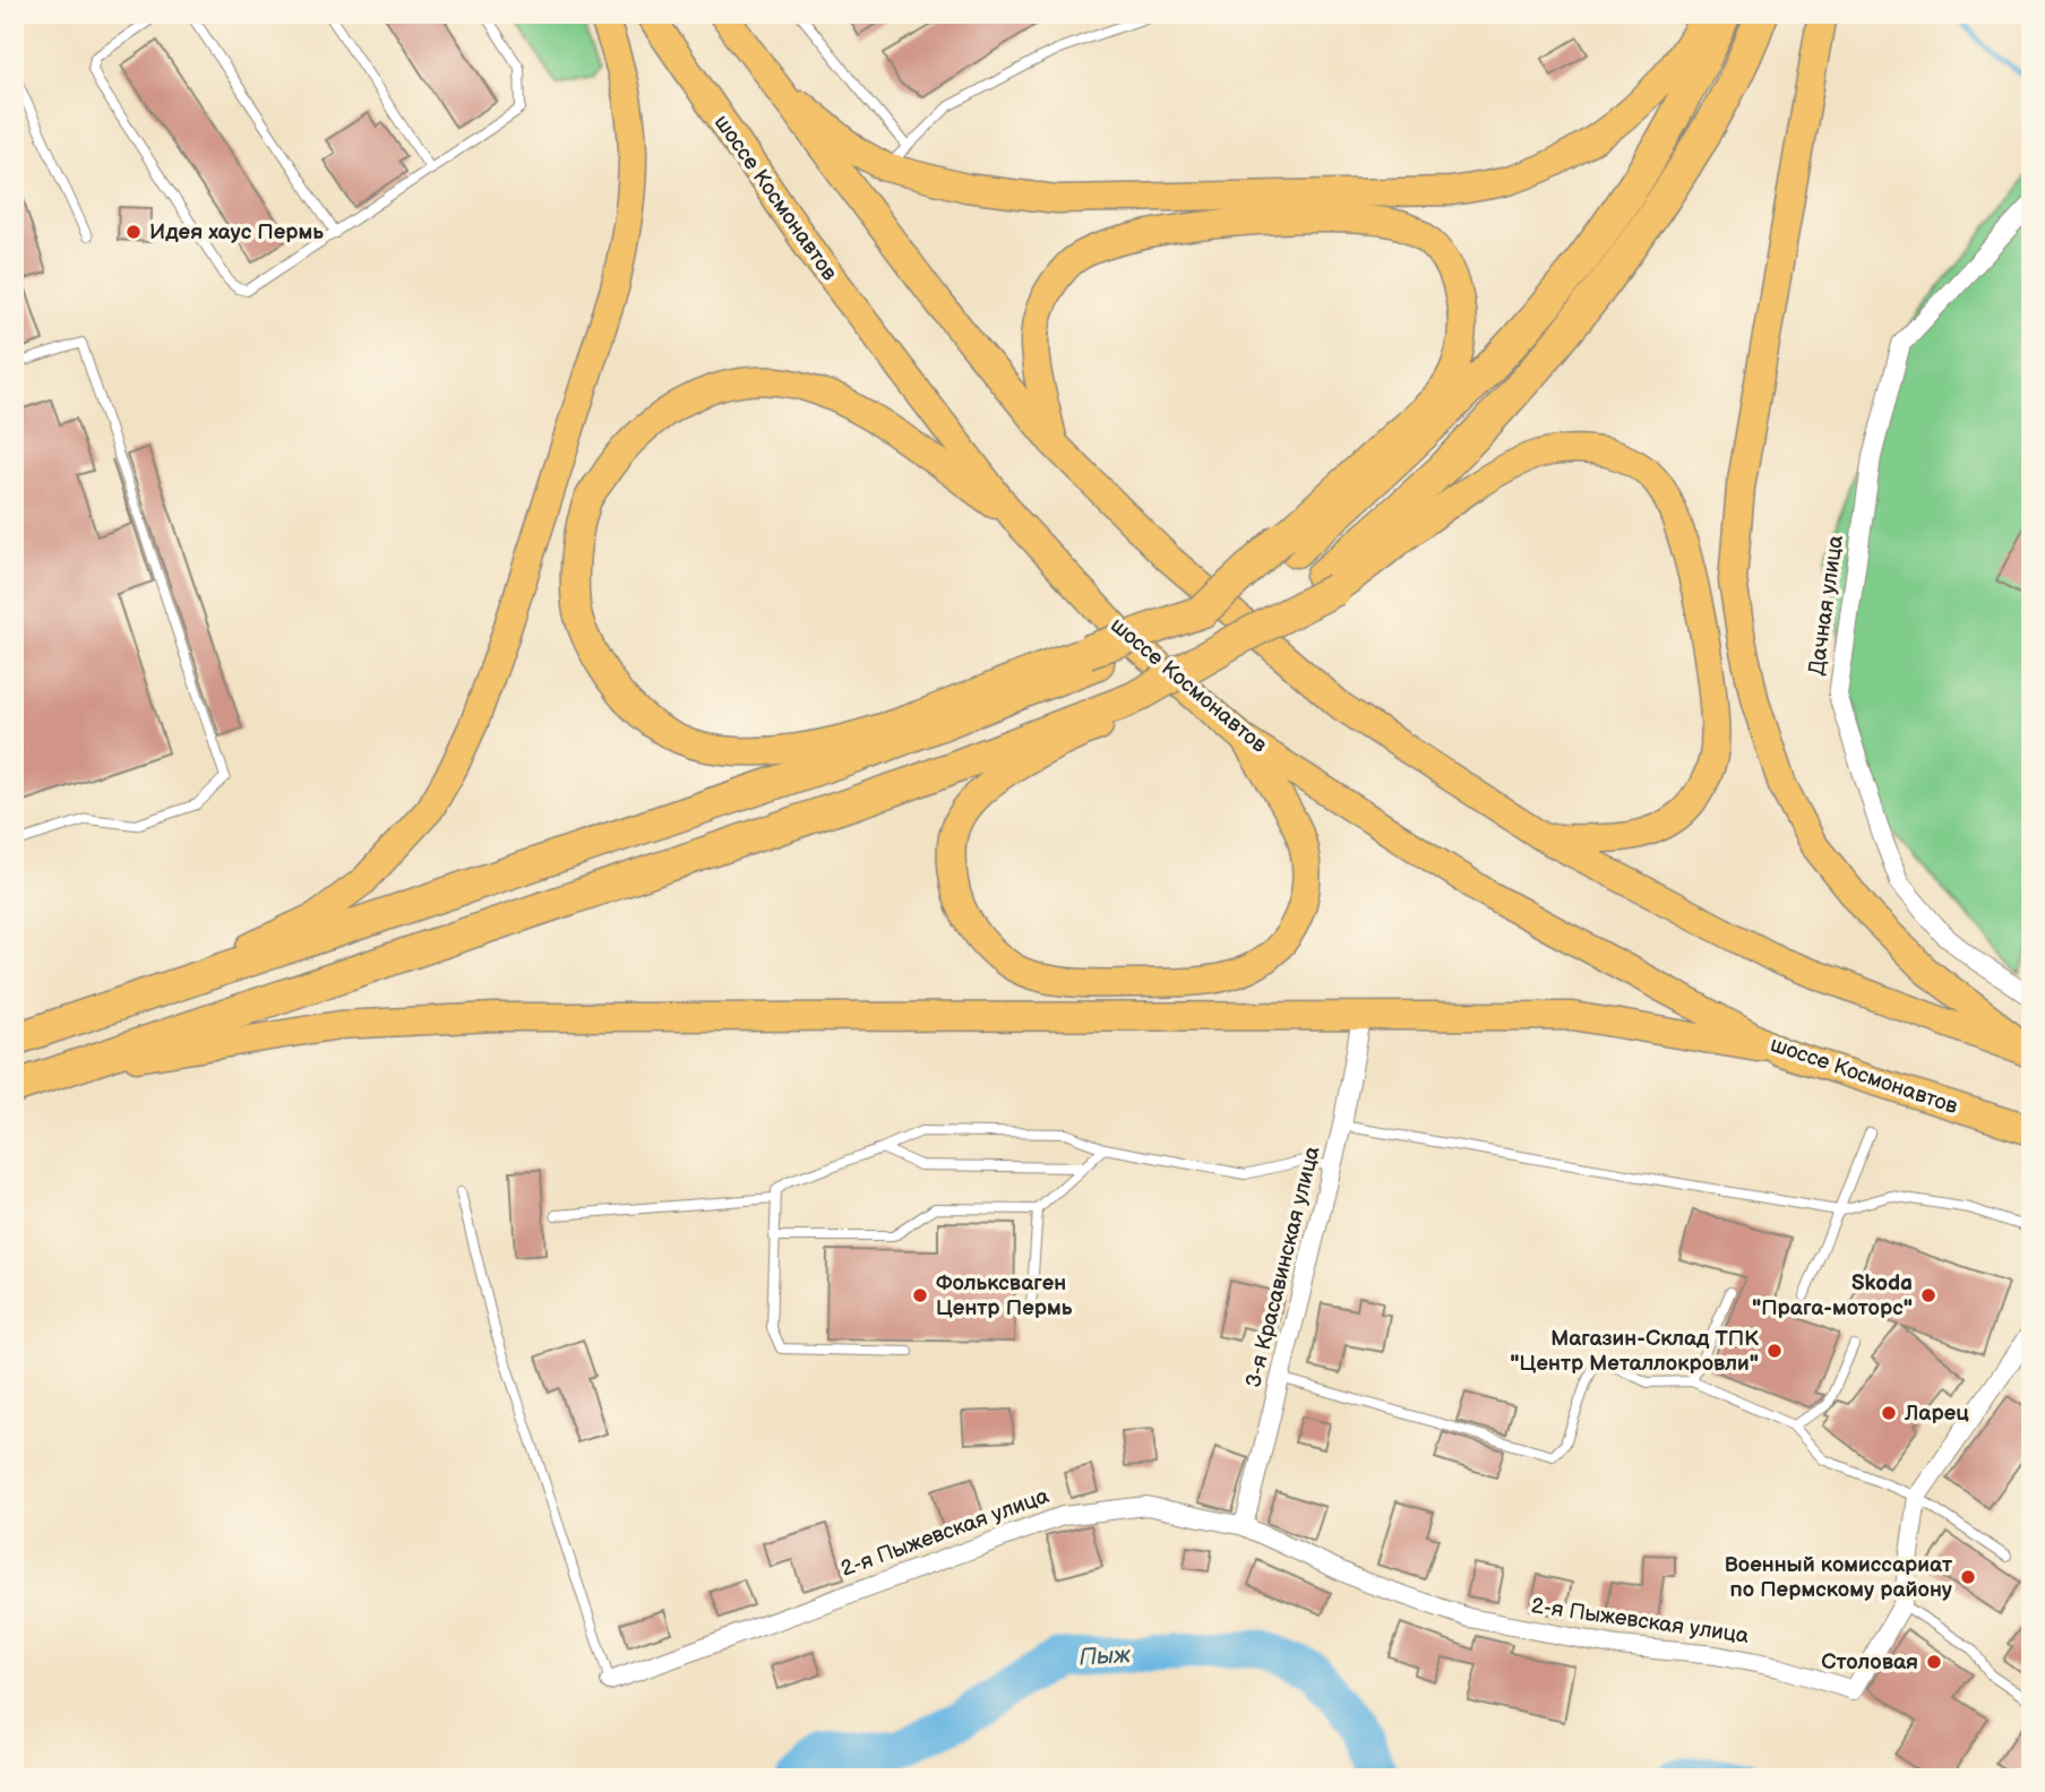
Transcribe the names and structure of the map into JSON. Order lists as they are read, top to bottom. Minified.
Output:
{"streets":{"main road":["шоссе Космонавтов"],"street":["Дачная улица","3-я Красавинская улица","2-я Пыжевская улица"]},"crossings":[["3-я Красавинская улица","2-я Пыжевская улица"]],"water":["Пыж"],"places":["Идея хаус Пермь","Фольксваген Центр Пермь","Skoda \"Прага-моторс\"","Магазин-Склад ТПК \"Центр Металлокровли\"","Ларец","Военный комиссариат по Пермскому району","Столовая"]}
